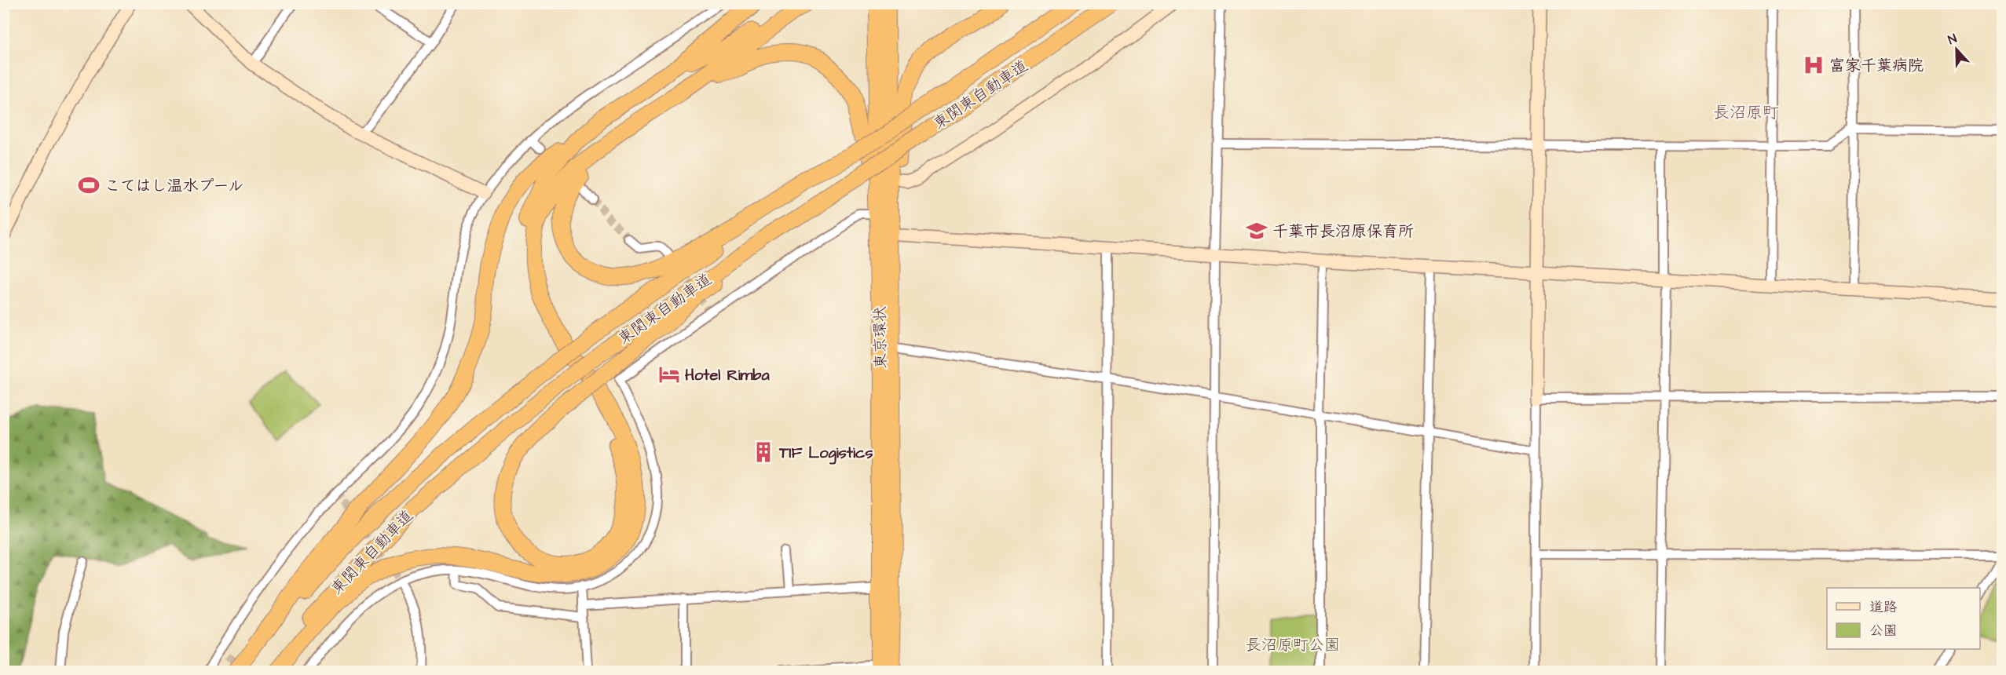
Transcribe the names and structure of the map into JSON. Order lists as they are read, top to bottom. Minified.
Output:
{"streets":{"highway":["東関東自動車道","東京環状"]},"districts":["長沼原町"],"parks":["長沼原町公園"],"places":{"hospital":["富家千葉病院"],"sports":["こてはし温水プール"],"school or university":["千葉市長沼原保育所"],"hotel":["Hotel Rimba"],"building":["TIF Logistics"]},"legend":["道路","公園"],"north":"top"}
